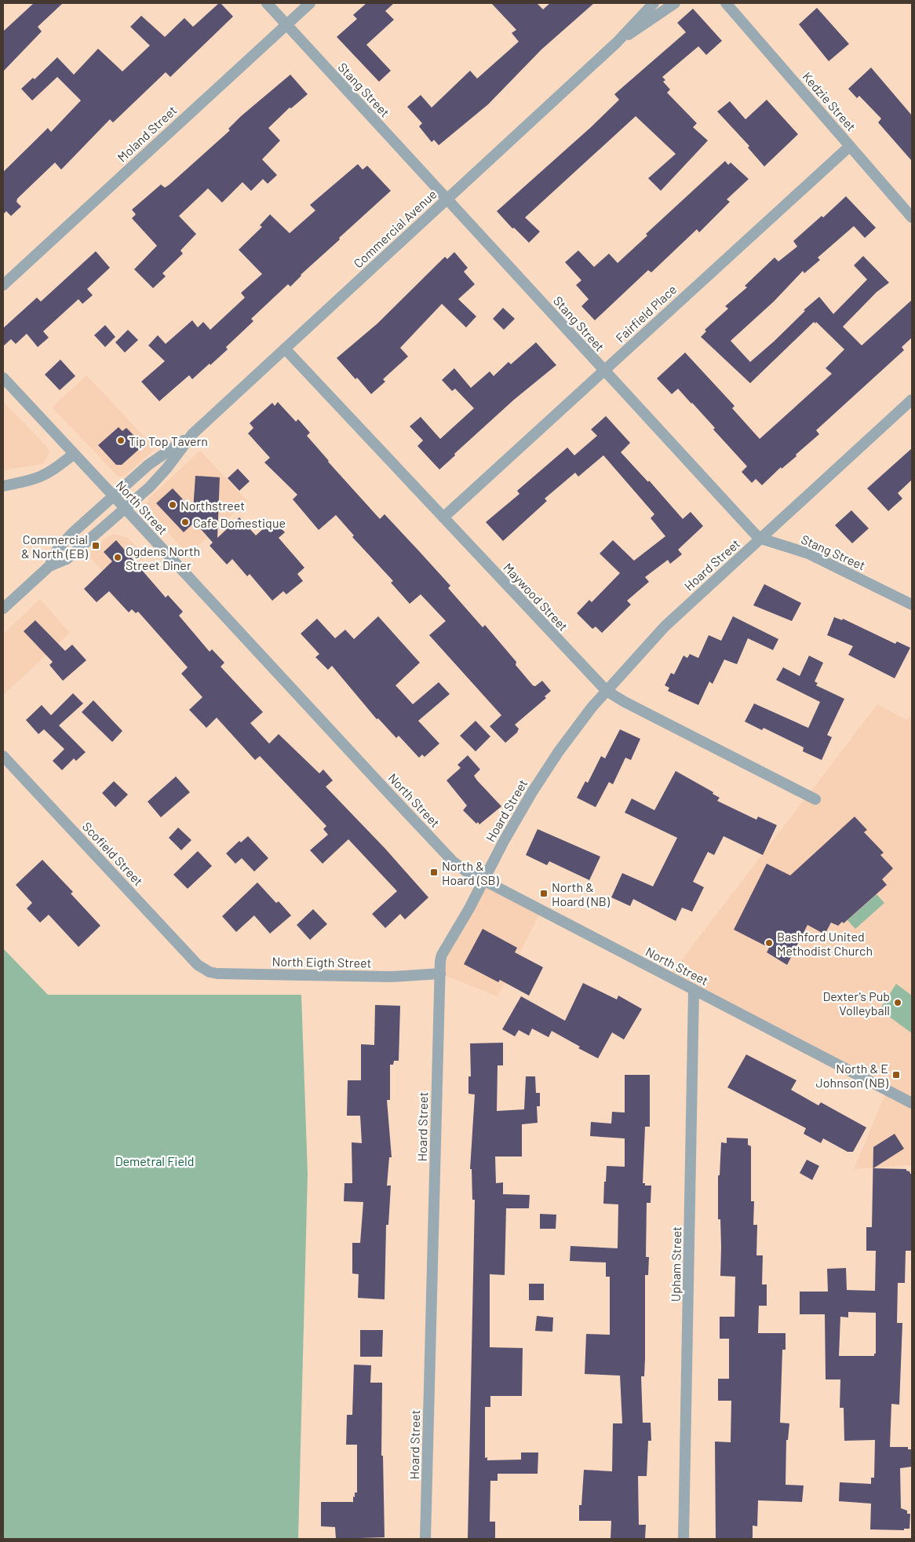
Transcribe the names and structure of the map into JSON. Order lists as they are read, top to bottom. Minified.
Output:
{"streets":{"street":["Stang Street","Kedzie Street","Moland Street","Commercial Avenue","Fairfield Place","North Street","Hoard Street","Maywood Street","Scofield Street","North Eigth Street","Upham Street"]},"crossings":[["Stang Street","Moland Street"],["Stang Street","Commercial Avenue"],["Stang Street","Fairfield Place"],["Stang Street","Hoard Street"],["Kedzie Street","Fairfield Place"],["Commercial Avenue","North Street"],["Commercial Avenue","Maywood Street"],["Fairfield Place","Maywood Street"],["North Street","Hoard Street"],["North Street","Upham Street"],["Hoard Street","Maywood Street"],["Hoard Street","North Eigth Street"],["Scofield Street","North Eigth Street"]],"parks":["Demetral Field"],"places":{"other":["Tip Top Tavern","Northstreet","Cafe Domestique","Ogdens North Street Diner","Bashford United Methodist Church","Dexter's Pub Volleyball"],"transit":["Commercial & North (EB)","North & Hoard (SB)","North & Hoard (NB)","North & E Johnson (NB)"]}}
